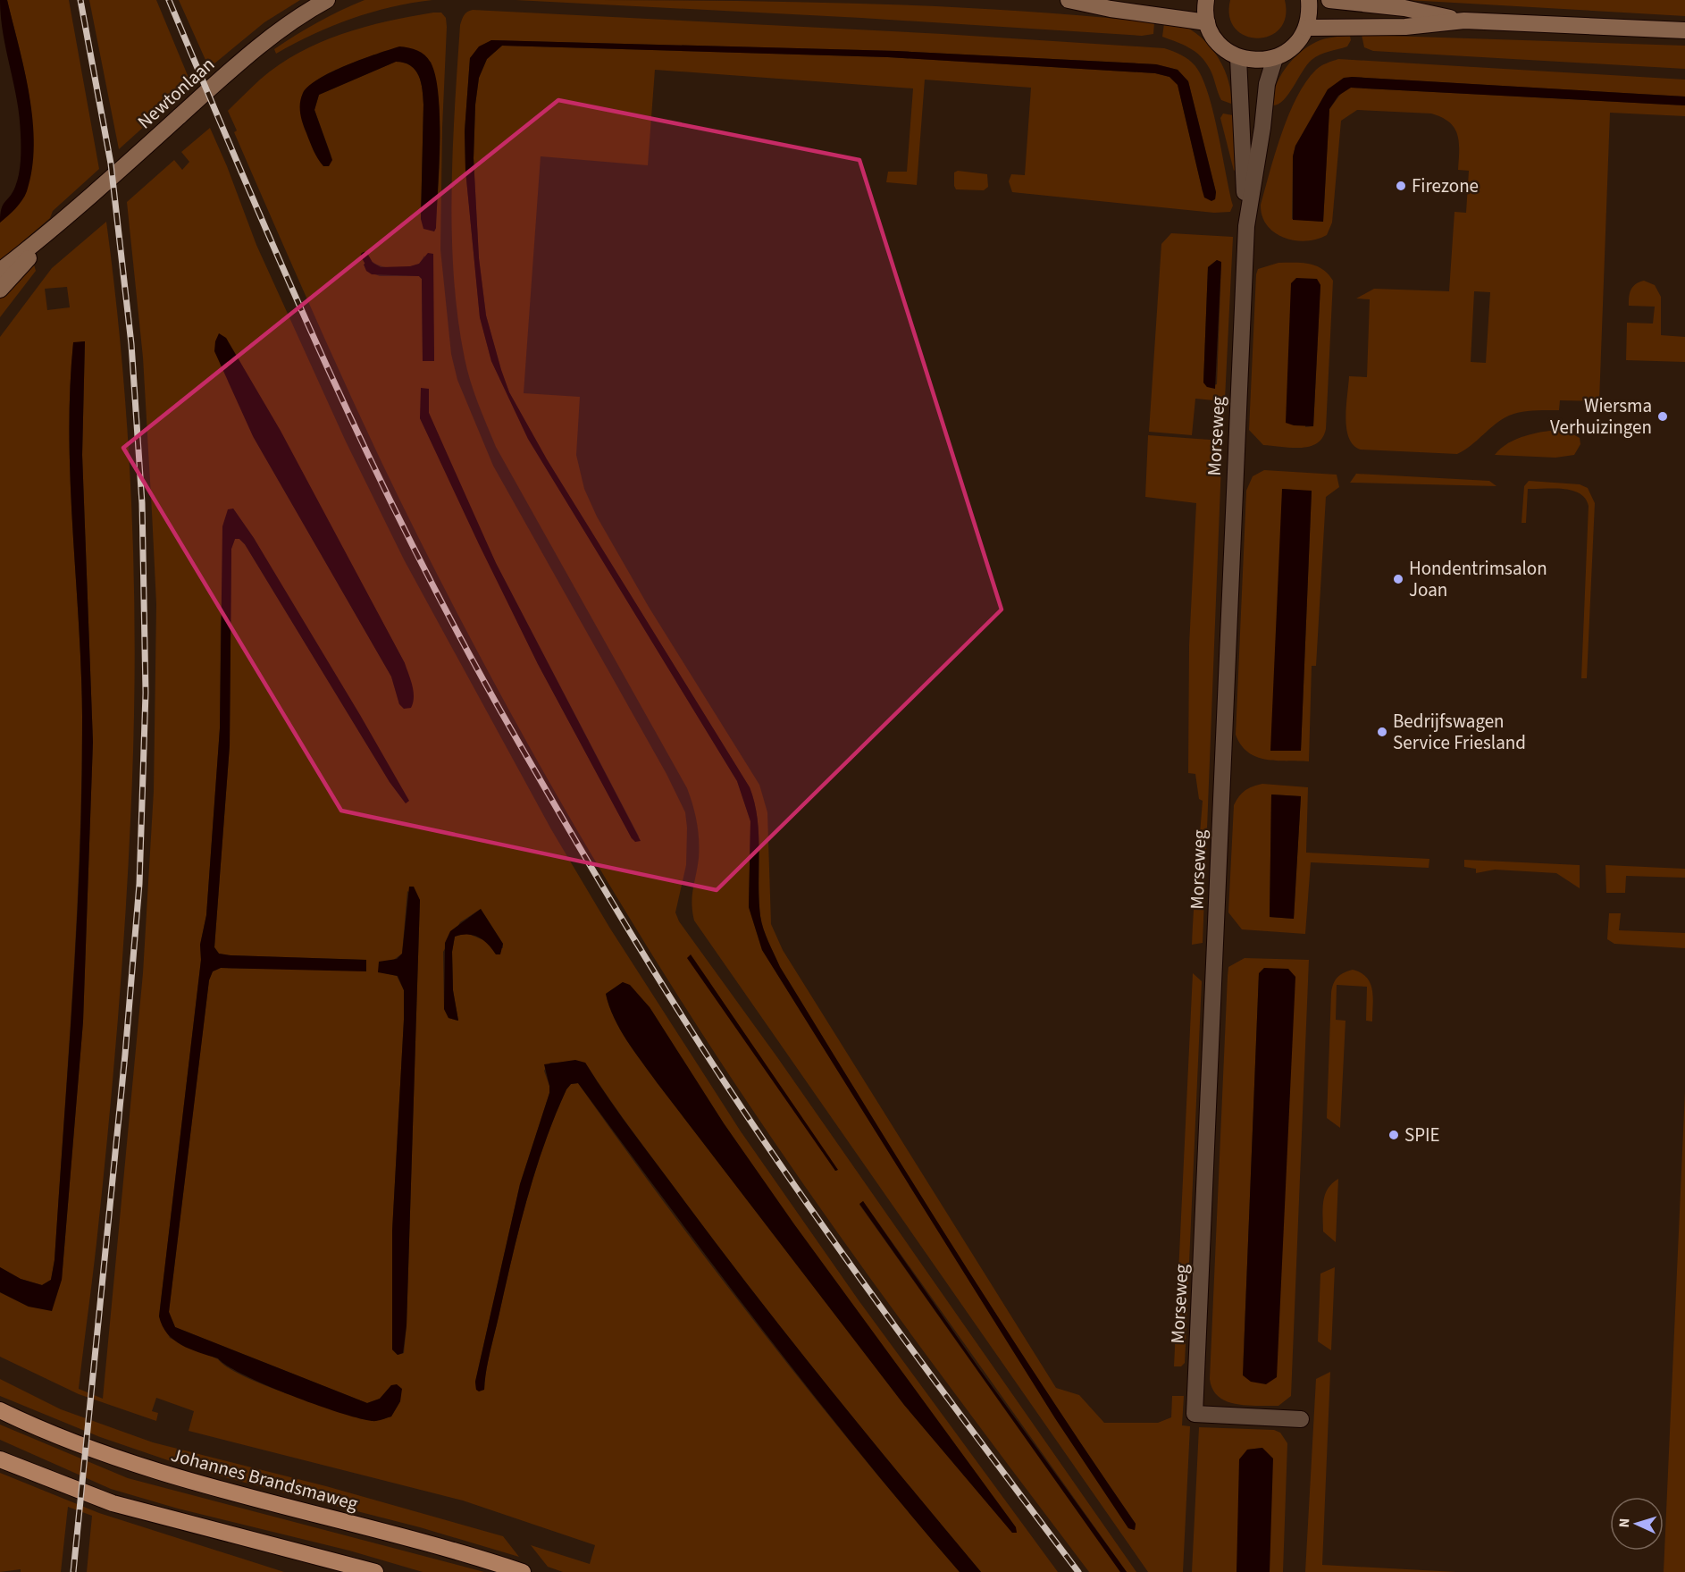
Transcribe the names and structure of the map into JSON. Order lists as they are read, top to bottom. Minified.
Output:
{"streets":{"main road":["Johannes Brandsmaweg"],"street":["Newtonlaan","Morseweg"]},"places":["Firezone","Wiersma Verhuizingen","Hondentrimsalon Joan","Bedrijfswagen Service Friesland","SPIE"],"north":"left"}
